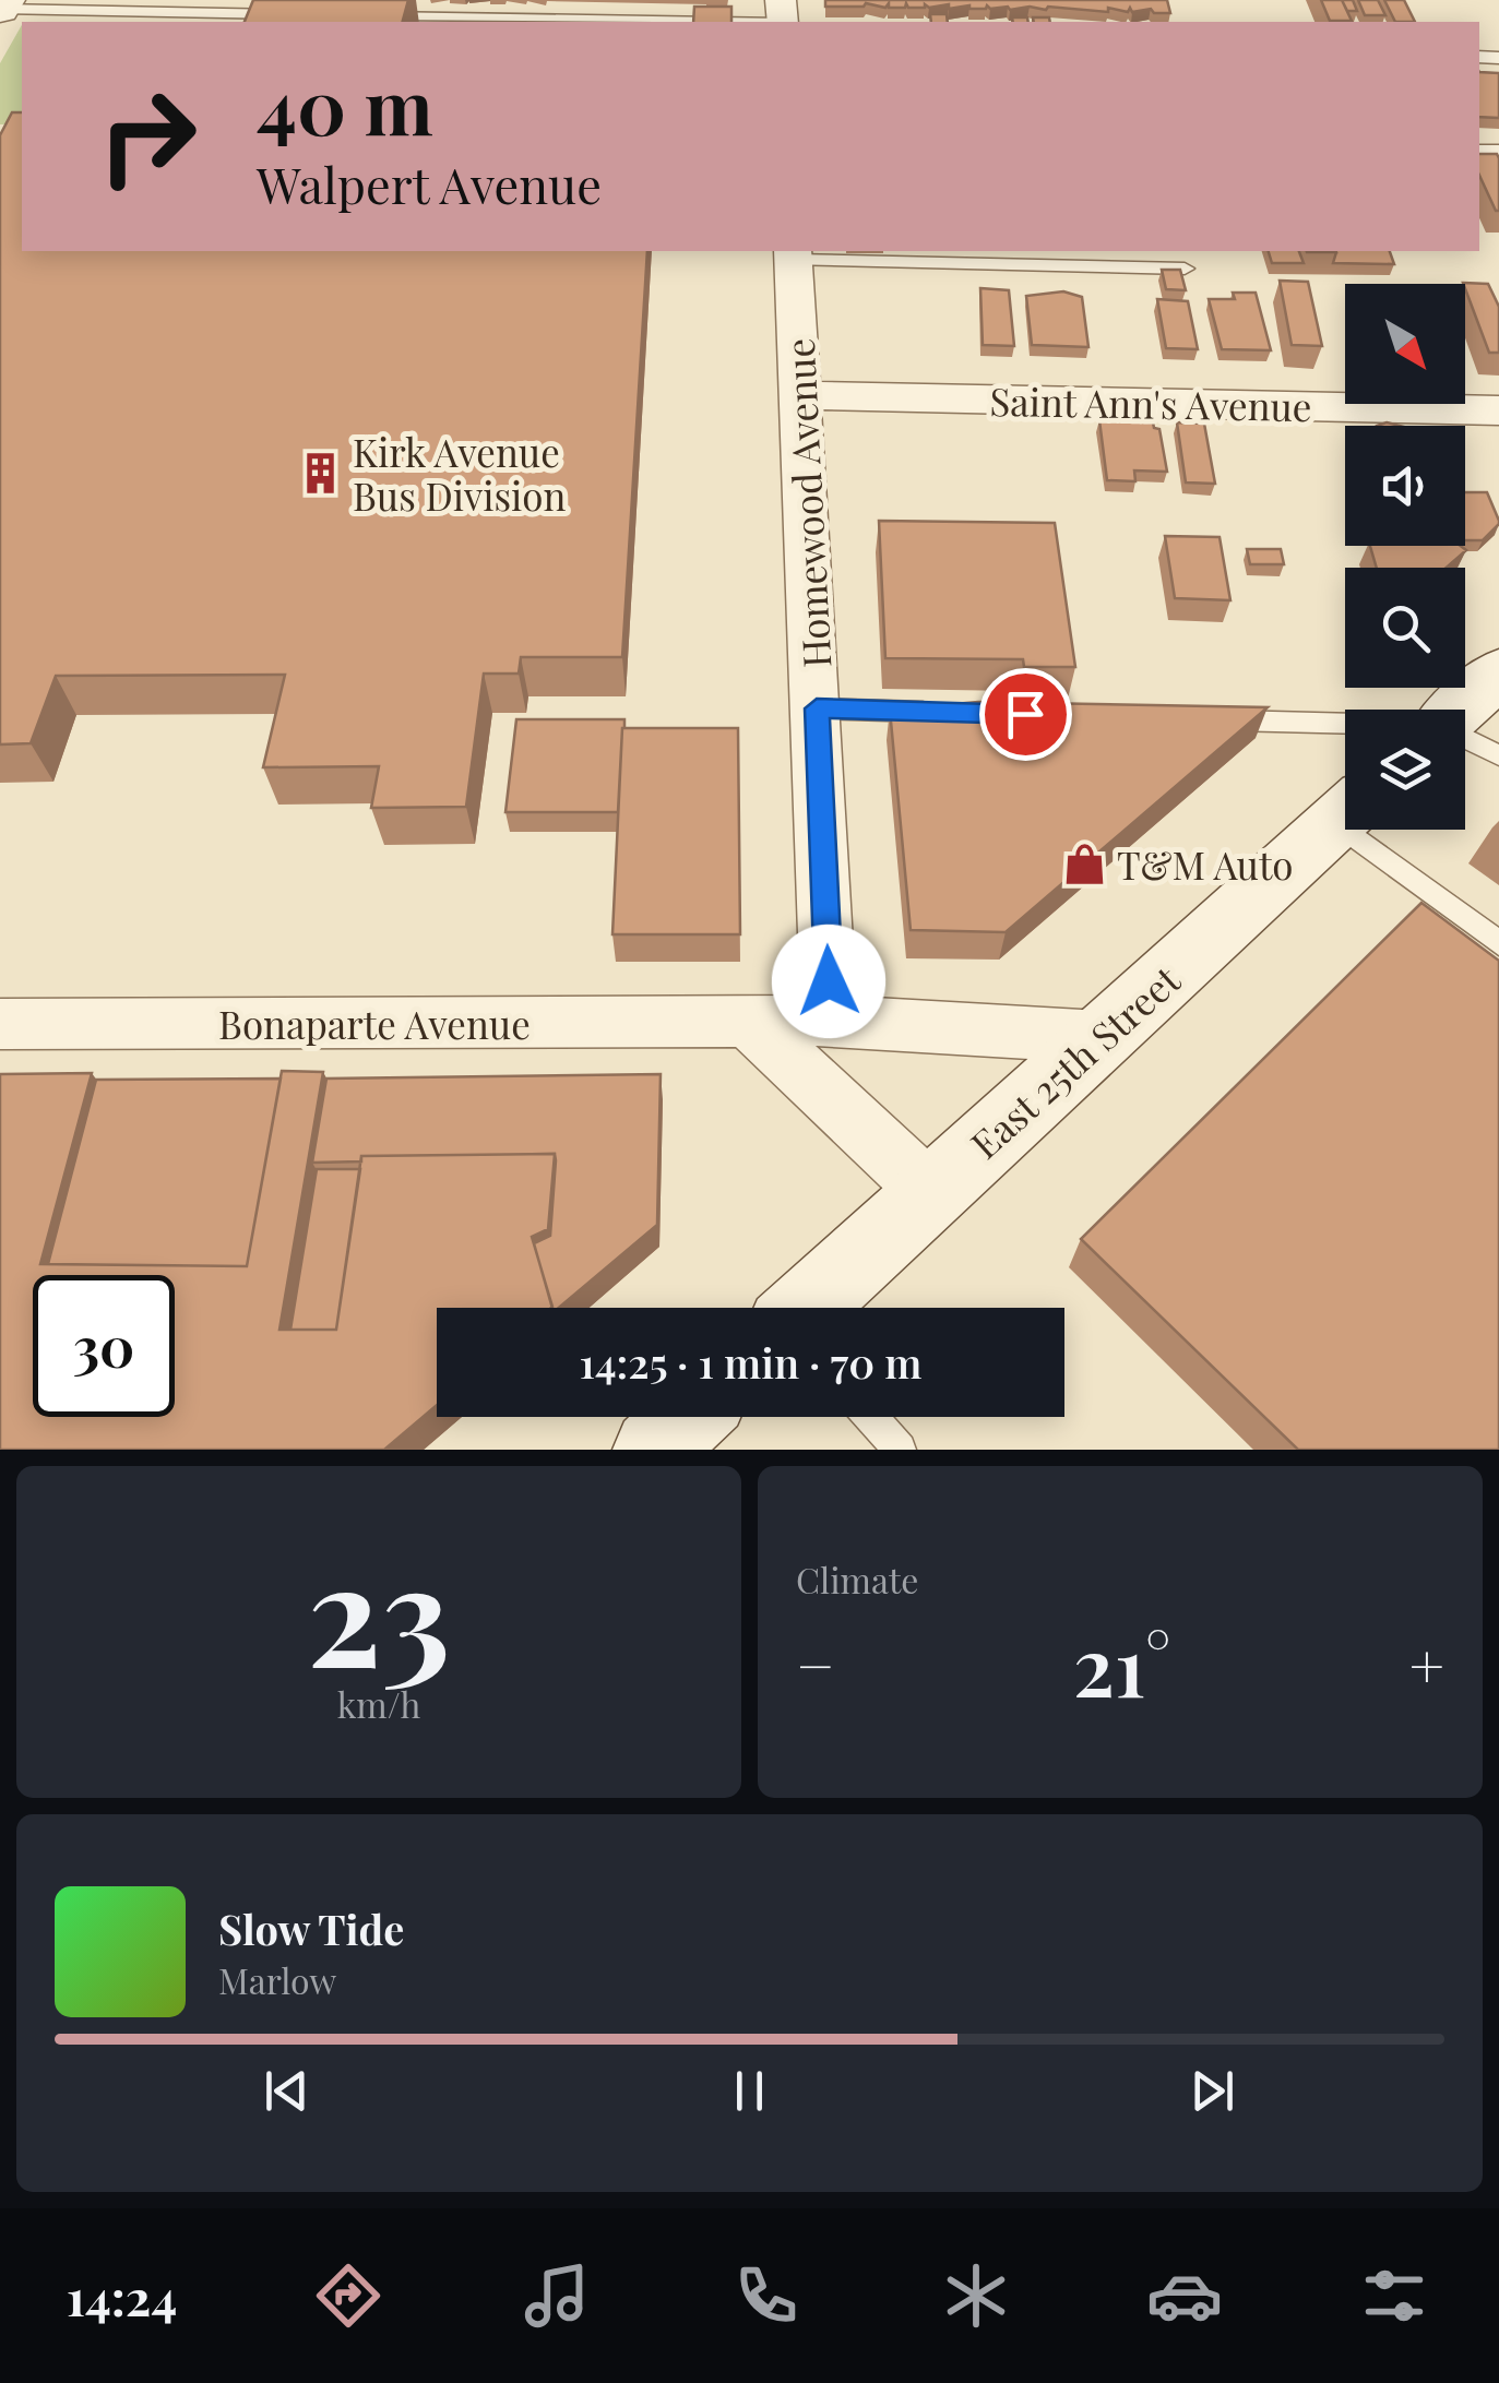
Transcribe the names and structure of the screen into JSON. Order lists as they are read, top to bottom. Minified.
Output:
{"streets":{"main road":["East 25th Street"],"street":["Saint Ann's Avenue","Homewood Avenue","Bonaparte Avenue"]},"crossings":[["Saint Ann's Avenue","Homewood Avenue"],["Homewood Avenue","Bonaparte Avenue"],["Bonaparte Avenue","East 25th Street"]],"places":{"building":["Kirk Avenue Bus Division"],"shop":["T&M Auto"]},"north":"bottom right","page":{"turn":["40 m","Walpert Avenue"],"limit":"30","trip":"14:25 · 1 min · 70 m","tile":[["23","km/h"],"Climate"],"heat":["−","21°","+"],"song":["Slow Tide","Marlow"],"tabs":"14:24"}}
